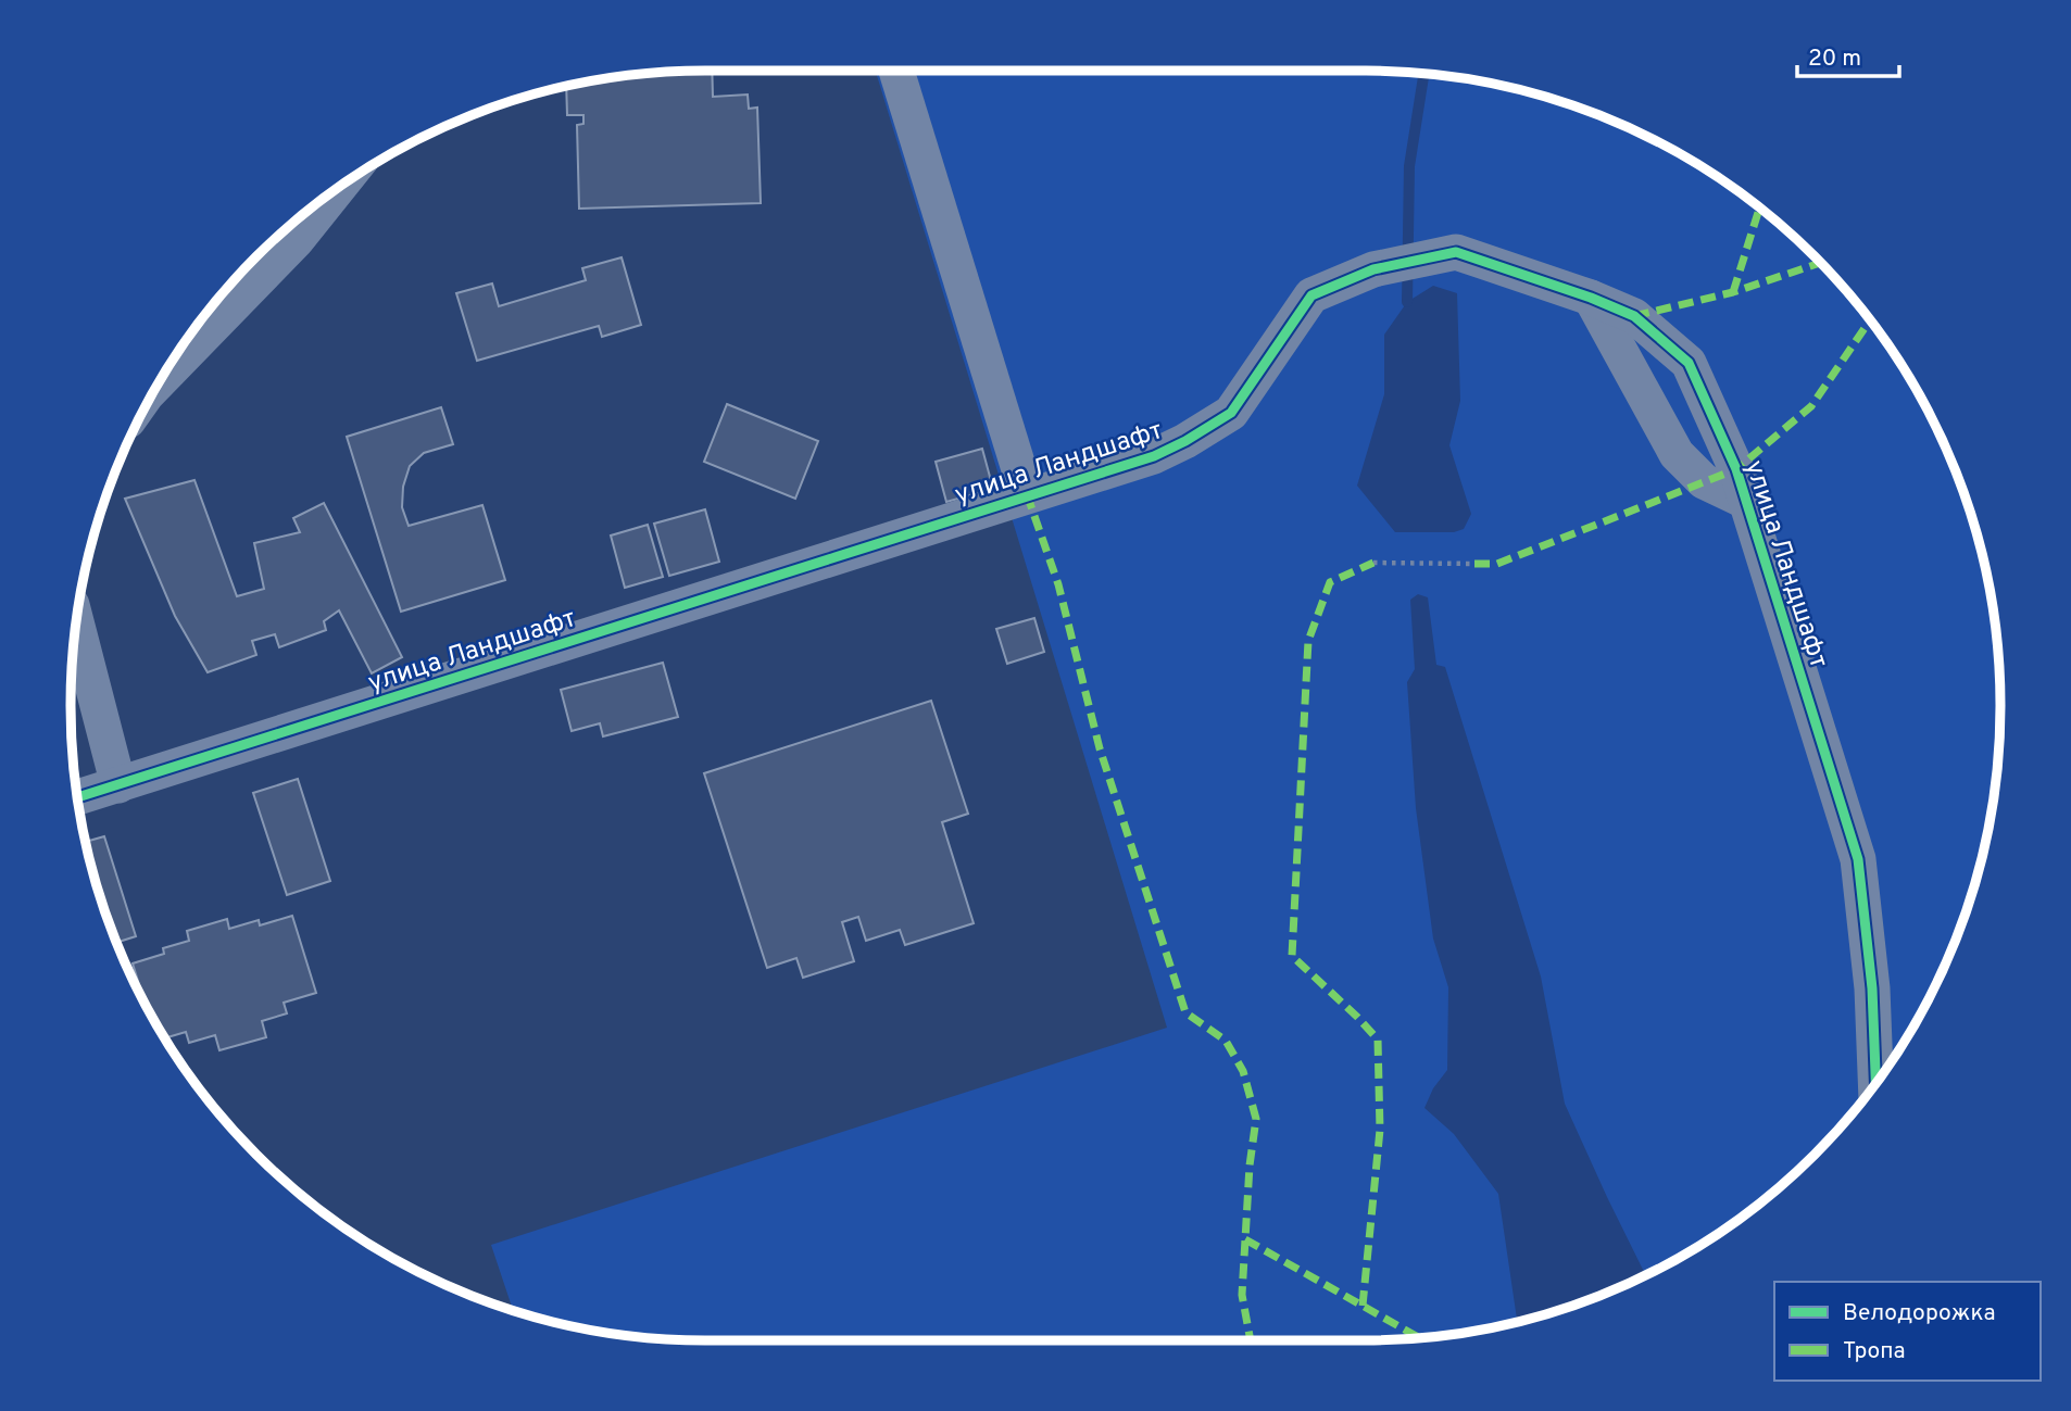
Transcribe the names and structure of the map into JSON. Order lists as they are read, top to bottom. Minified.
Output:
{"streets":{"street":["улица Ландшафт"]},"legend":["Велодорожка","Тропа"],"scale_bar":"20 m"}
